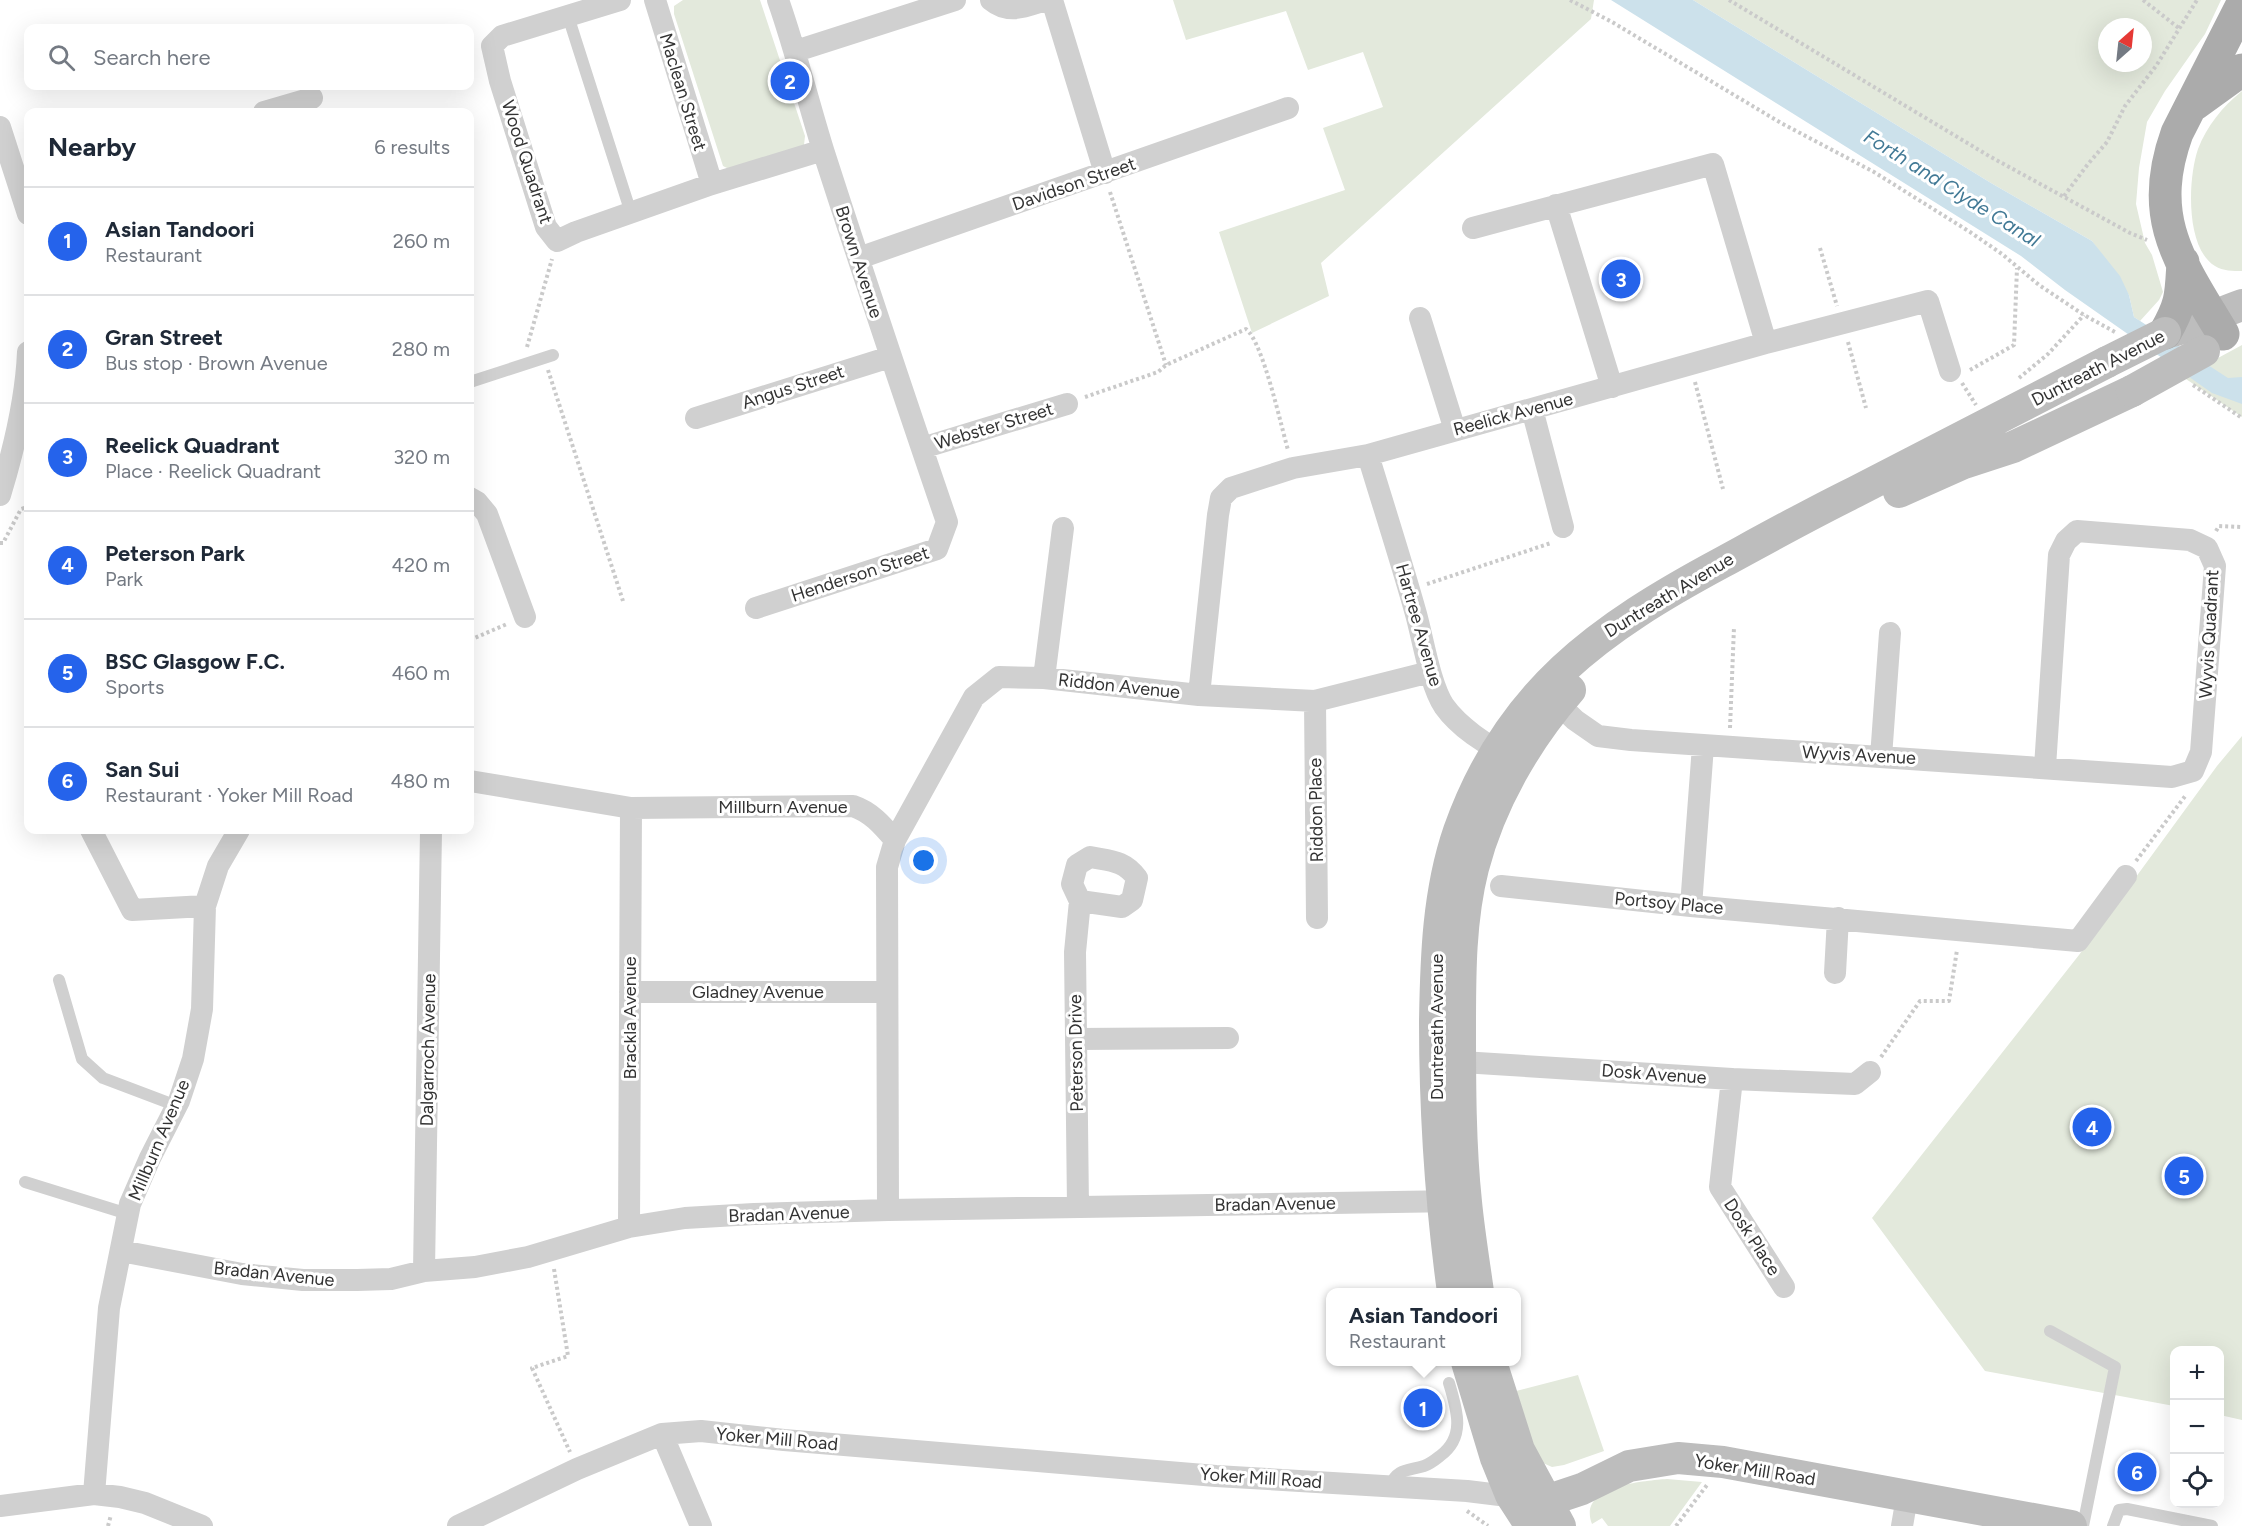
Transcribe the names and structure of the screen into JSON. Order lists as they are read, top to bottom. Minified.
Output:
{"streets":{"street":["Maclean Street","Wood Quadrant","Davidson Street","Brown Avenue","Duntreath Avenue","Angus Street","Reelick Avenue","Webster Street","Henderson Street","Hartree Avenue","Wyvis Quadrant","Riddon Avenue","Wyvis Avenue","Millburn Avenue","Riddon Place","Portsoy Place","Gladney Avenue","Brackla Avenue","Dalgarroch Avenue","Peterson Drive","Dosk Avenue","Bradan Avenue","Dosk Place","Yoker Mill Road"]},"crossings":[["Maclean Street","Wood Quadrant"],["Wood Quadrant","Brown Avenue"],["Davidson Street","Brown Avenue"],["Brown Avenue","Angus Street"],["Brown Avenue","Webster Street"],["Brown Avenue","Henderson Street"],["Duntreath Avenue","Hartree Avenue"],["Duntreath Avenue","Wyvis Avenue"],["Duntreath Avenue","Dosk Avenue"],["Duntreath Avenue","Bradan Avenue"],["Reelick Avenue","Hartree Avenue"],["Reelick Avenue","Riddon Avenue"],["Hartree Avenue","Riddon Avenue"],["Wyvis Quadrant","Wyvis Avenue"],["Riddon Avenue","Millburn Avenue"],["Riddon Avenue","Riddon Place"],["Millburn Avenue","Brackla Avenue"],["Millburn Avenue","Bradan Avenue"],["Gladney Avenue","Brackla Avenue"],["Brackla Avenue","Bradan Avenue"],["Dalgarroch Avenue","Bradan Avenue"],["Peterson Drive","Bradan Avenue"],["Dosk Avenue","Dosk Place"]],"water":["Forth and Clyde Canal"],"north":"top right","page":{"search":"Search here","pins":["2","3","4","5","1","6"],"heading":["Nearby","6 results"],"list":[{"mark":"1","name":"Asian Tandoori","note":"Restaurant","value":"260 m"},{"mark":"2","name":"Gran Street","note":"Bus stop · Brown Avenue","value":"280 m"},{"mark":"3","name":"Reelick Quadrant","note":"Place · Reelick Quadrant","value":"320 m"},{"mark":"4","name":"Peterson Park","note":"Park","value":"420 m"},{"mark":"5","name":"BSC Glasgow F.C.","note":"Sports","value":"460 m"},{"mark":"6","name":"San Sui","note":"Restaurant · Yoker Mill Road","value":"480 m"}],"popup":["Asian Tandoori","Restaurant"],"map_buttons":["+","−"]}}
